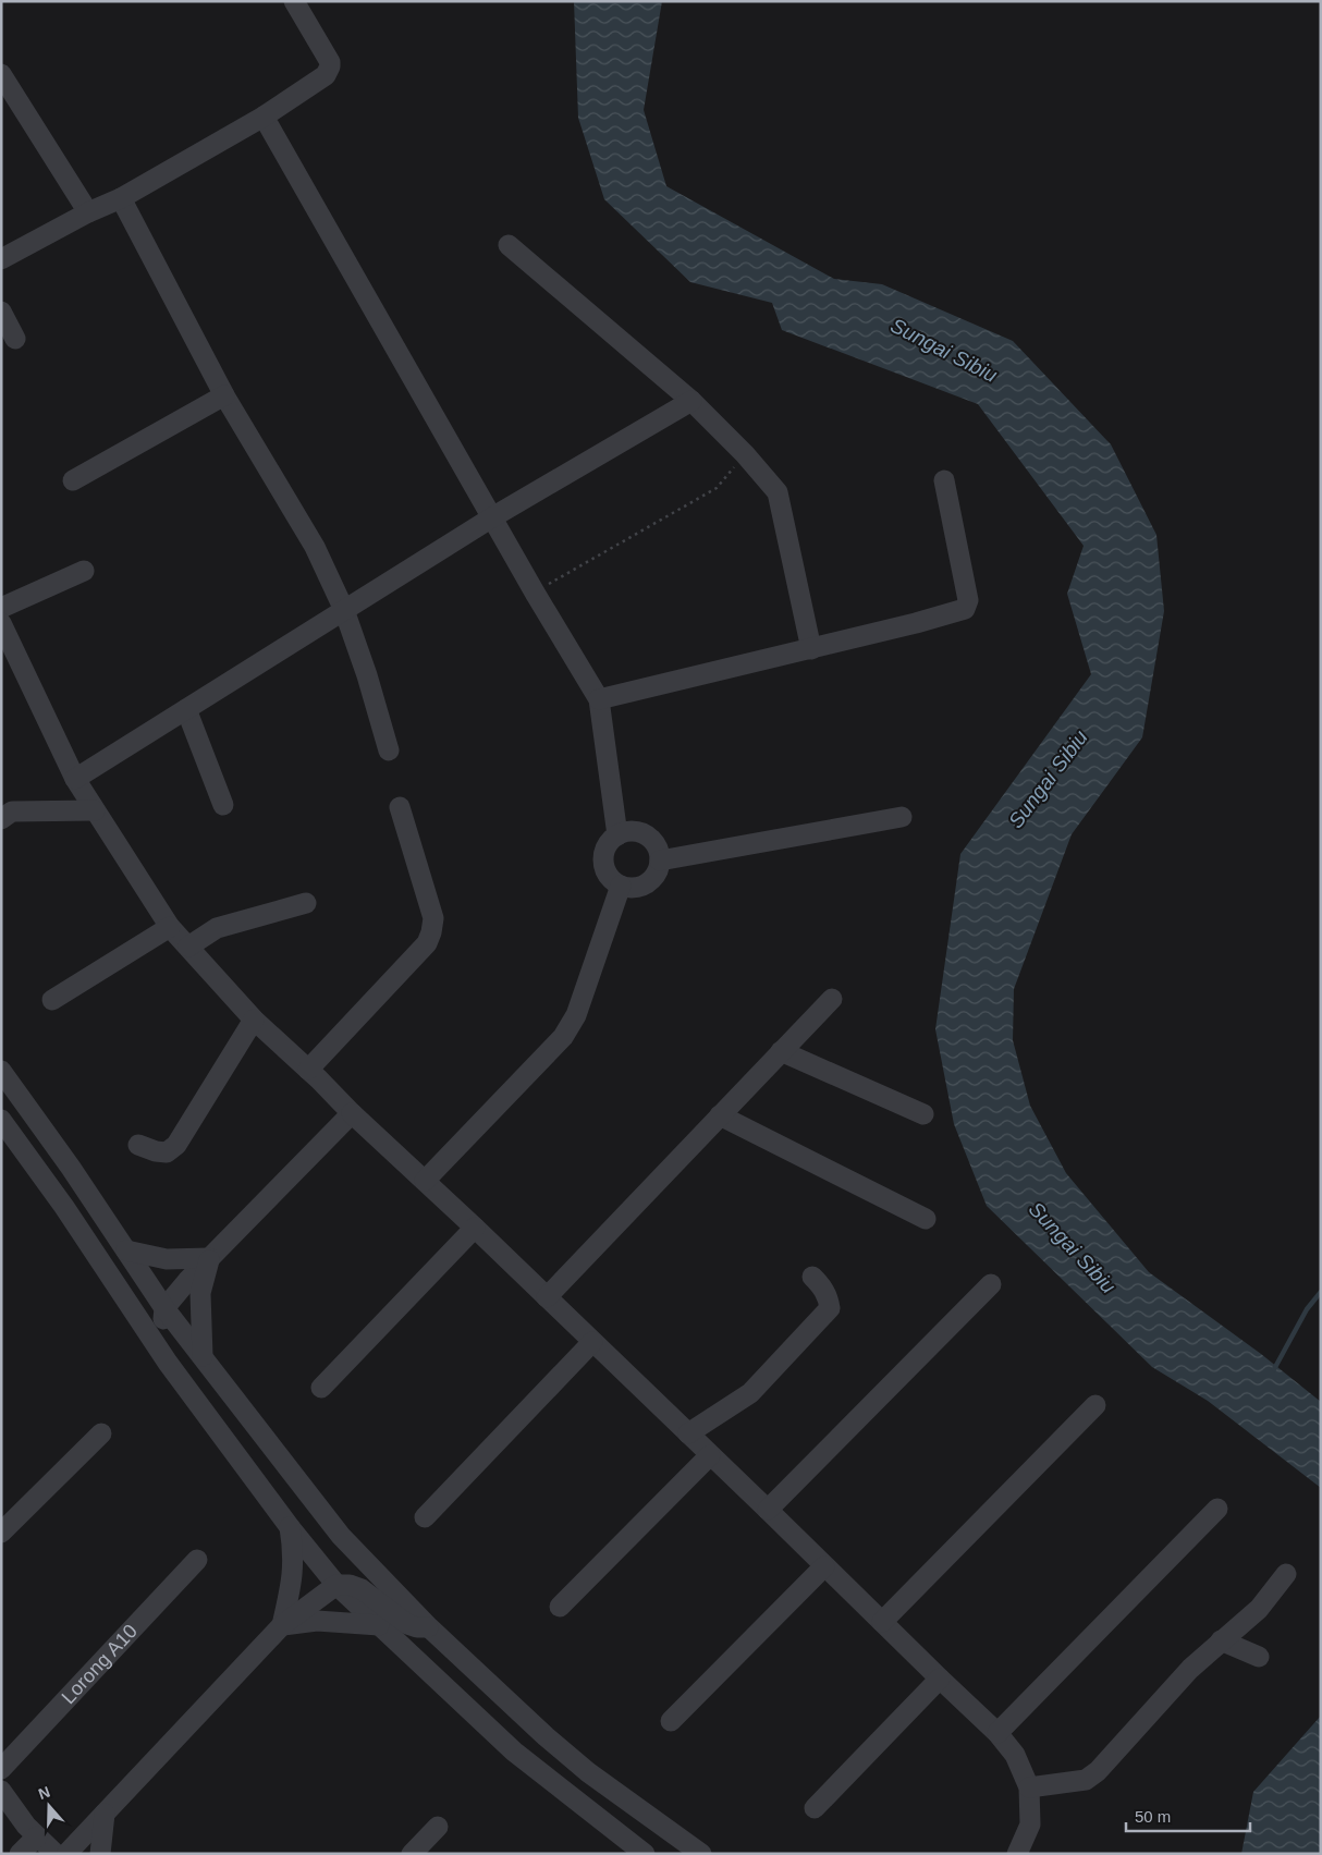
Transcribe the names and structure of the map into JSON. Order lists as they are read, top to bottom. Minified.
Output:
{"streets":{"street":["Lorong A10"]},"water":["Sungai Sibiu"],"scale_bar":"50 m","north":"top"}
